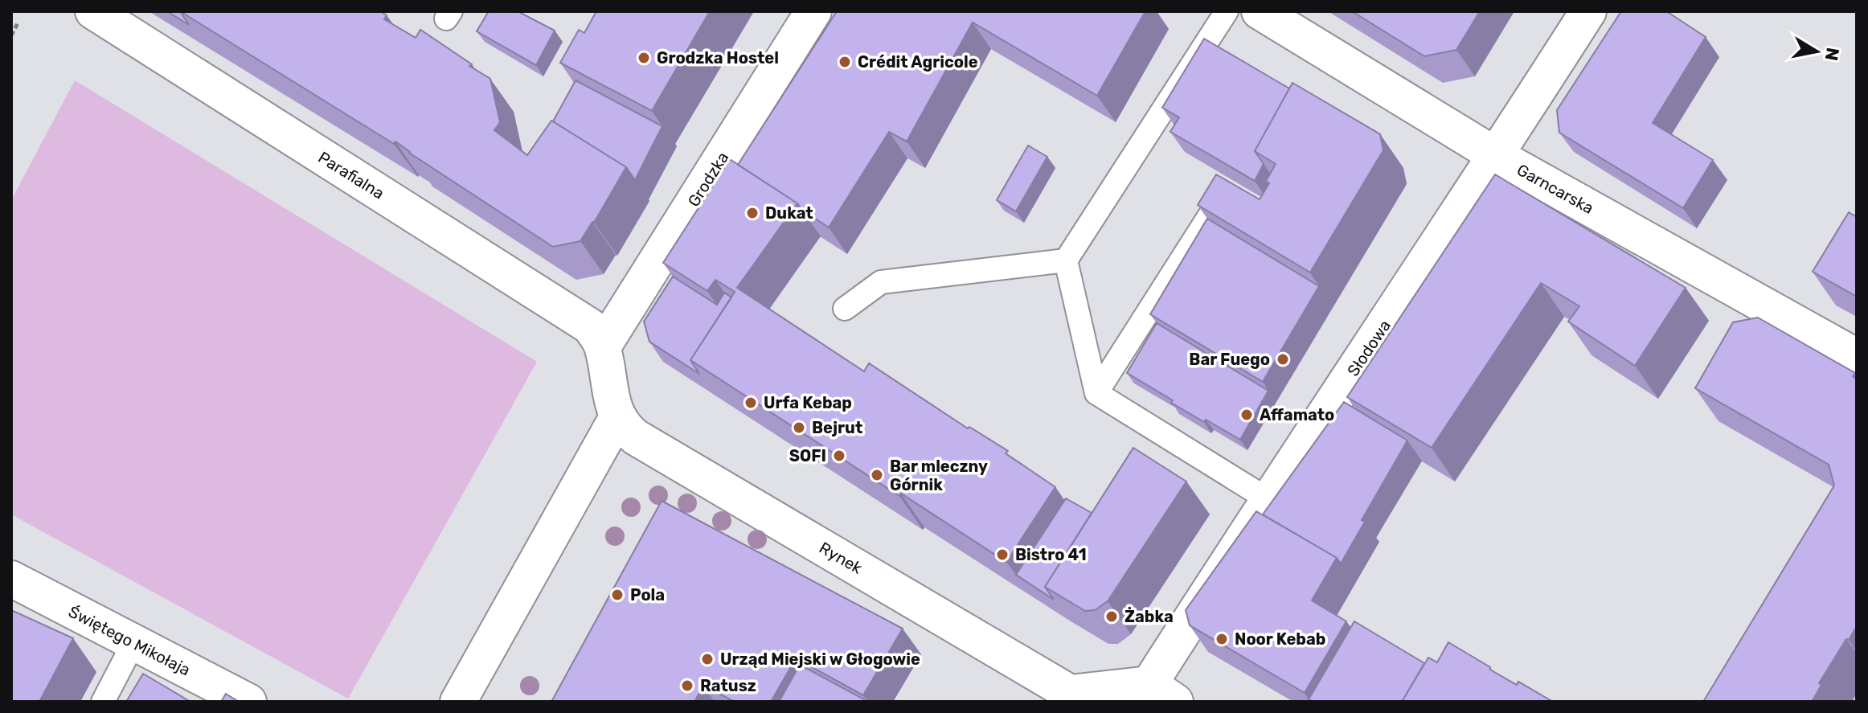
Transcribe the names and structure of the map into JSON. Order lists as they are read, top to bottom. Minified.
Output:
{"streets":{"street":["Parafialna","Grodzka","Garncarska","Słodowa","Rynek","Świętego Mikołaja"]},"crossings":[["Parafialna","Grodzka"],["Garncarska","Słodowa"],["Słodowa","Rynek"]],"places":["Grodzka Hostel","Crédit Agricole","Dukat","Bar Fuego","Urfa Kebap","Affamato","Bejrut","SOFI","Bar mleczny Górnik","Bistro 41","Pola","Żabka","Noor Kebab","Urząd Miejski w Głogowie","Ratusz"],"north":"right"}
